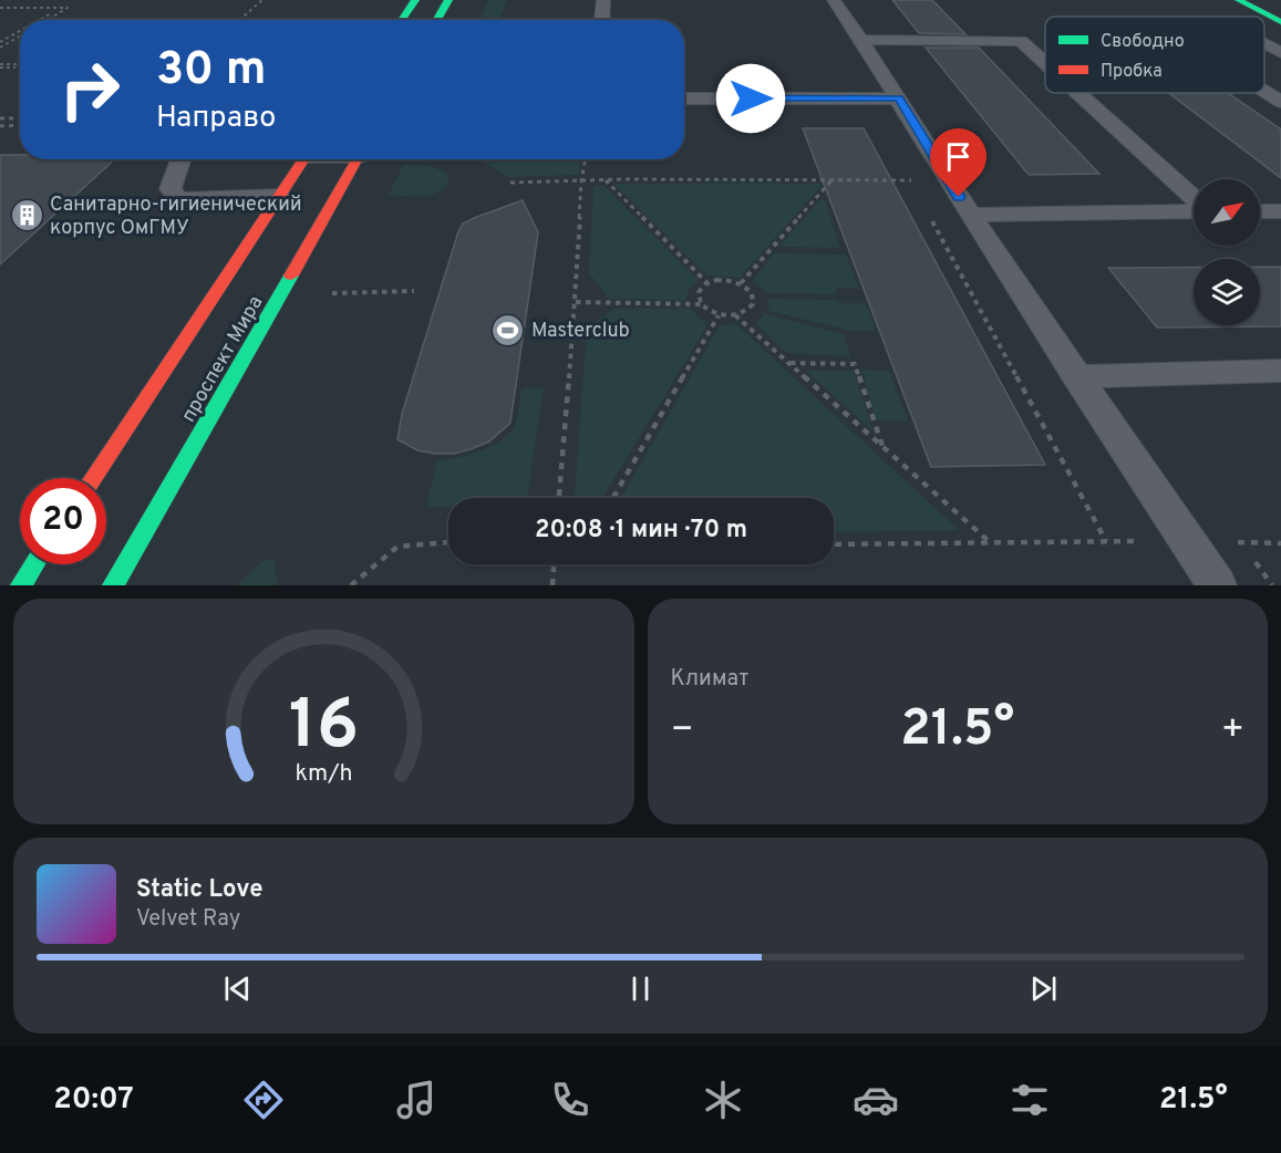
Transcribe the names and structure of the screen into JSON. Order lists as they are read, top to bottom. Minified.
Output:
{"streets":{"main road":["проспект Мира"]},"places":{"building":["Санитарно-гигиенический корпус ОмГМУ"],"sports":["Masterclub"]},"legend":["Свободно","Пробка"],"north":"top right","page":{"turn":["30 m","Направо"],"limit":"20","trip":"20:08 · 1 мин · 70 m","tile":"Климат","heat":["−","21.5°","+"],"song":["Static Love","Velvet Ray"],"tabs":["20:07","21.5°"],"gauge":["16","km/h"]}}
